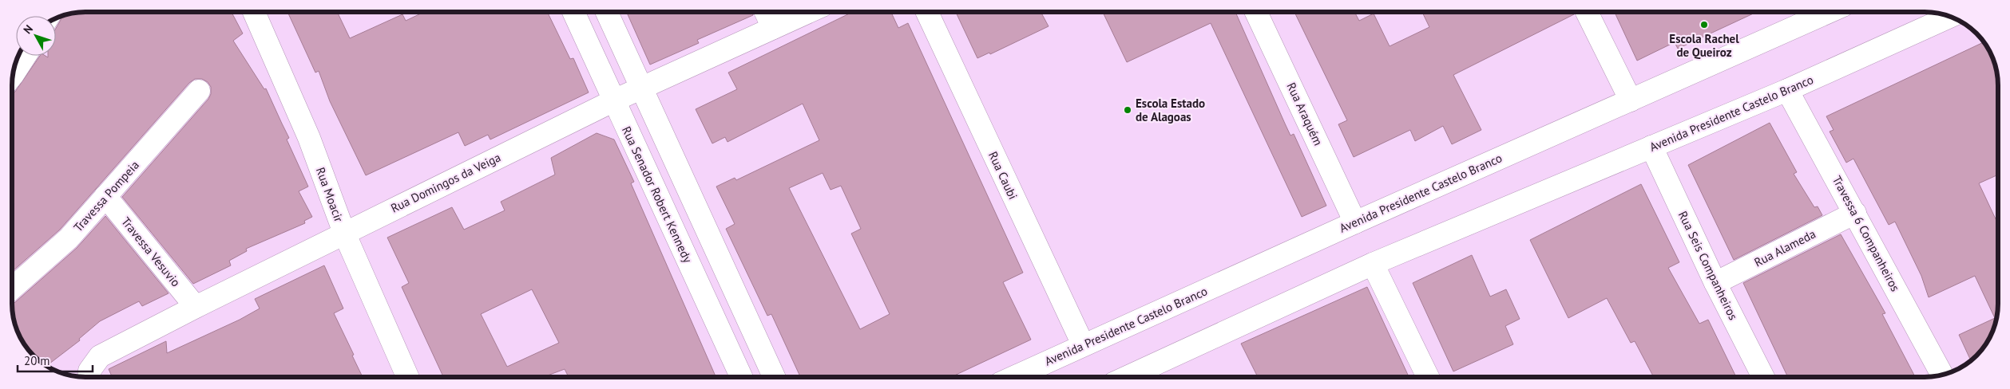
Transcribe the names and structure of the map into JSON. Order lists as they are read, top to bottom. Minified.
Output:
{"streets":{"street":["Avenida Presidente Castelo Branco","Rua Araquém","Rua Caubi","Rua Domingos da Veiga","Rua Moacir","Rua Senador Robert Kennedy","Travessa Pompeia","Travessa 6 Companheiros","Rua Alameda","Travessa Vesuvio","Rua Seis Companheiros"]},"crossings":[["Avenida Presidente Castelo Branco","Rua Araquém"],["Avenida Presidente Castelo Branco","Rua Caubi"],["Avenida Presidente Castelo Branco","Travessa 6 Companheiros"],["Avenida Presidente Castelo Branco","Rua Seis Companheiros"],["Rua Domingos da Veiga","Rua Moacir"],["Rua Domingos da Veiga","Rua Senador Robert Kennedy"],["Rua Domingos da Veiga","Travessa Vesuvio"],["Travessa Pompeia","Travessa Vesuvio"],["Travessa 6 Companheiros","Rua Alameda"],["Rua Alameda","Rua Seis Companheiros"]],"places":["Escola Rachel de Queiroz","Escola Estado de Alagoas"],"scale_bar":"20 m","north":"top left"}
